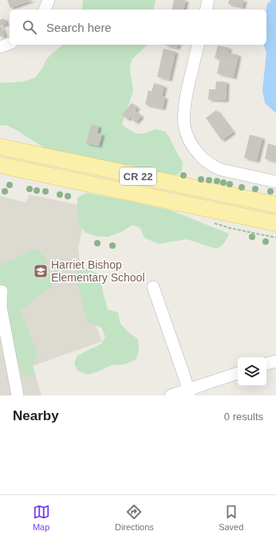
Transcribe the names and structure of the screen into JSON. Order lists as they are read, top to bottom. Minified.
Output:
{"streets":{"main road":["CR 22"]},"places":{"school or university":["Harriet Bishop Elementary School"]},"page":{"search":"Search here","heading":["Nearby","0 results"],"nav":["Map","Directions","Saved"]}}
